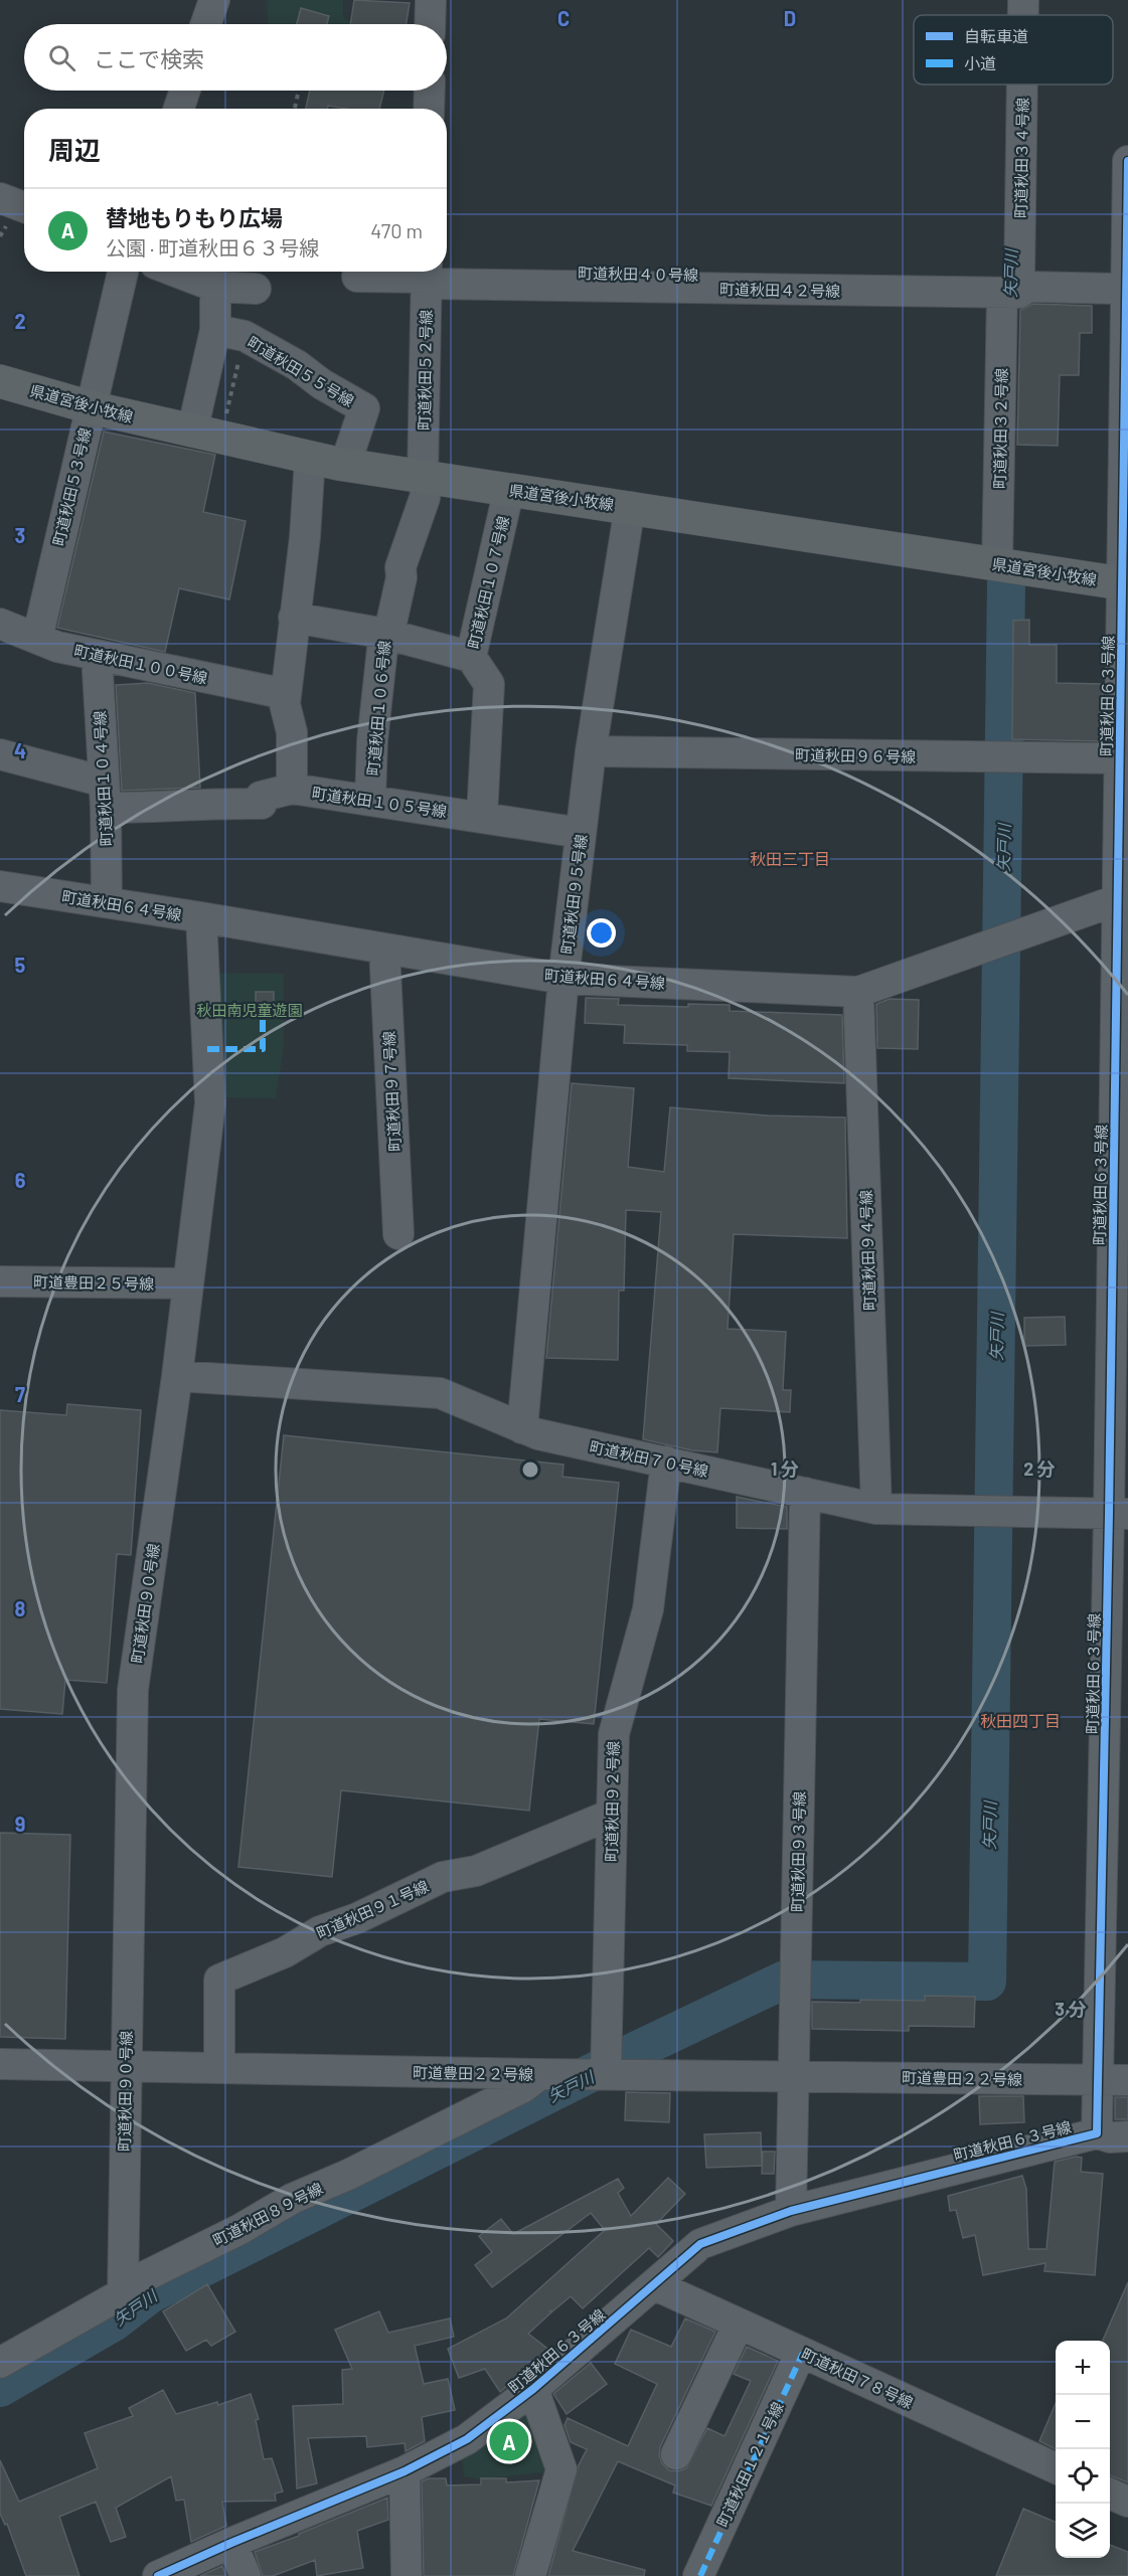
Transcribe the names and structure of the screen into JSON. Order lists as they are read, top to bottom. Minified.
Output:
{"streets":{"main road":["県道宮後小牧線"],"street":["町道秋田３４号線","町道秋田４２号線","町道秋田５２号線","町道秋田５５号線","町道秋田３２号線","町道秋田５３号線","町道秋田１０７号線","町道秋田１００号線","町道秋田６３号線","町道秋田１０６号線","町道秋田９６号線","町道秋田１０４号線","町道秋田１０５号線","町道秋田９５号線","町道秋田６４号線","町道秋田９７号線","町道秋田９４号線","町道豊田２５号線","町道秋田７０号線","町道秋田９０号線","町道秋田９２号線","町道秋田９３号線","町道秋田９１号線","町道豊田２２号線","町道秋田８９号線","町道秋田７８号線","町道秋田１２１号線"]},"crossings":[["町道秋田３４号線","町道秋田４２号線"],["町道秋田３４号線","町道秋田３２号線"],["町道秋田４２号線","町道秋田５２号線"],["町道秋田４２号線","町道秋田３２号線"],["町道秋田４２号線","町道秋田６３号線"],["町道秋田５２号線","県道宮後小牧線"],["町道秋田５２号線","町道秋田１０６号線"],["町道秋田５５号線","県道宮後小牧線"],["県道宮後小牧線","町道秋田３２号線"],["県道宮後小牧線","町道秋田５３号線"],["県道宮後小牧線","町道秋田１０７号線"],["県道宮後小牧線","町道秋田６３号線"],["県道宮後小牧線","町道秋田１０６号線"],["県道宮後小牧線","町道秋田１０５号線"],["県道宮後小牧線","町道秋田９５号線"],["町道秋田５３号線","町道秋田１００号線"],["町道秋田１０７号線","町道秋田１０５号線"],["町道秋田１００号線","町道秋田１０４号線"],["町道秋田１００号線","町道秋田１０５号線"],["町道秋田６３号線","町道秋田９６号線"],["町道秋田６３号線","町道秋田６４号線"],["町道秋田６３号線","町道秋田７０号線"],["町道秋田６３号線","町道秋田９３号線"],["町道秋田６３号線","町道豊田２２号線"],["町道秋田６３号線","町道秋田７８号線"],["町道秋田１０６号線","町道秋田１０５号線"],["町道秋田９６号線","町道秋田９５号線"],["町道秋田１０４号線","町道秋田６４号線"],["町道秋田１０５号線","町道秋田９５号線"],["町道秋田９５号線","町道秋田６４号線"],["町道秋田９５号線","町道秋田７０号線"],["町道秋田６４号線","町道秋田９７号線"],["町道秋田６４号線","町道秋田９４号線"],["町道秋田６４号線","町道秋田９０号線"],["町道秋田９４号線","町道秋田７０号線"],["町道豊田２５号線","町道秋田９０号線"],["町道秋田７０号線","町道秋田９０号線"],["町道秋田７０号線","町道秋田９２号線"],["町道秋田７０号線","町道秋田９３号線"],["町道秋田９０号線","町道豊田２２号線"],["町道秋田９０号線","町道秋田８９号線"],["町道秋田９２号線","町道秋田９１号線"],["町道秋田９２号線","町道豊田２２号線"],["町道秋田９３号線","町道豊田２２号線"],["町道秋田９１号線","町道豊田２２号線"],["町道豊田２２号線","町道秋田８９号線"],["町道秋田７８号線","町道秋田１２１号線"]],"districts":["秋田三丁目","秋田四丁目"],"water":["矢戸川"],"parks":["秋田南児童遊園"],"legend":["自転車道","小道"],"page":{"search":"ここで検索","heading":"周辺","list":[{"mark":"A","name":"替地もりもり広場","note":"公園 · 町道秋田６３号線","value":"470 m"}],"map_buttons":["+","−"],"pins":"A"},"grid":{"columns":["C","D"],"rows":["2","3","4","5","6","7","8","9"]},"rings":["1 分","2 分","3 分"]}
